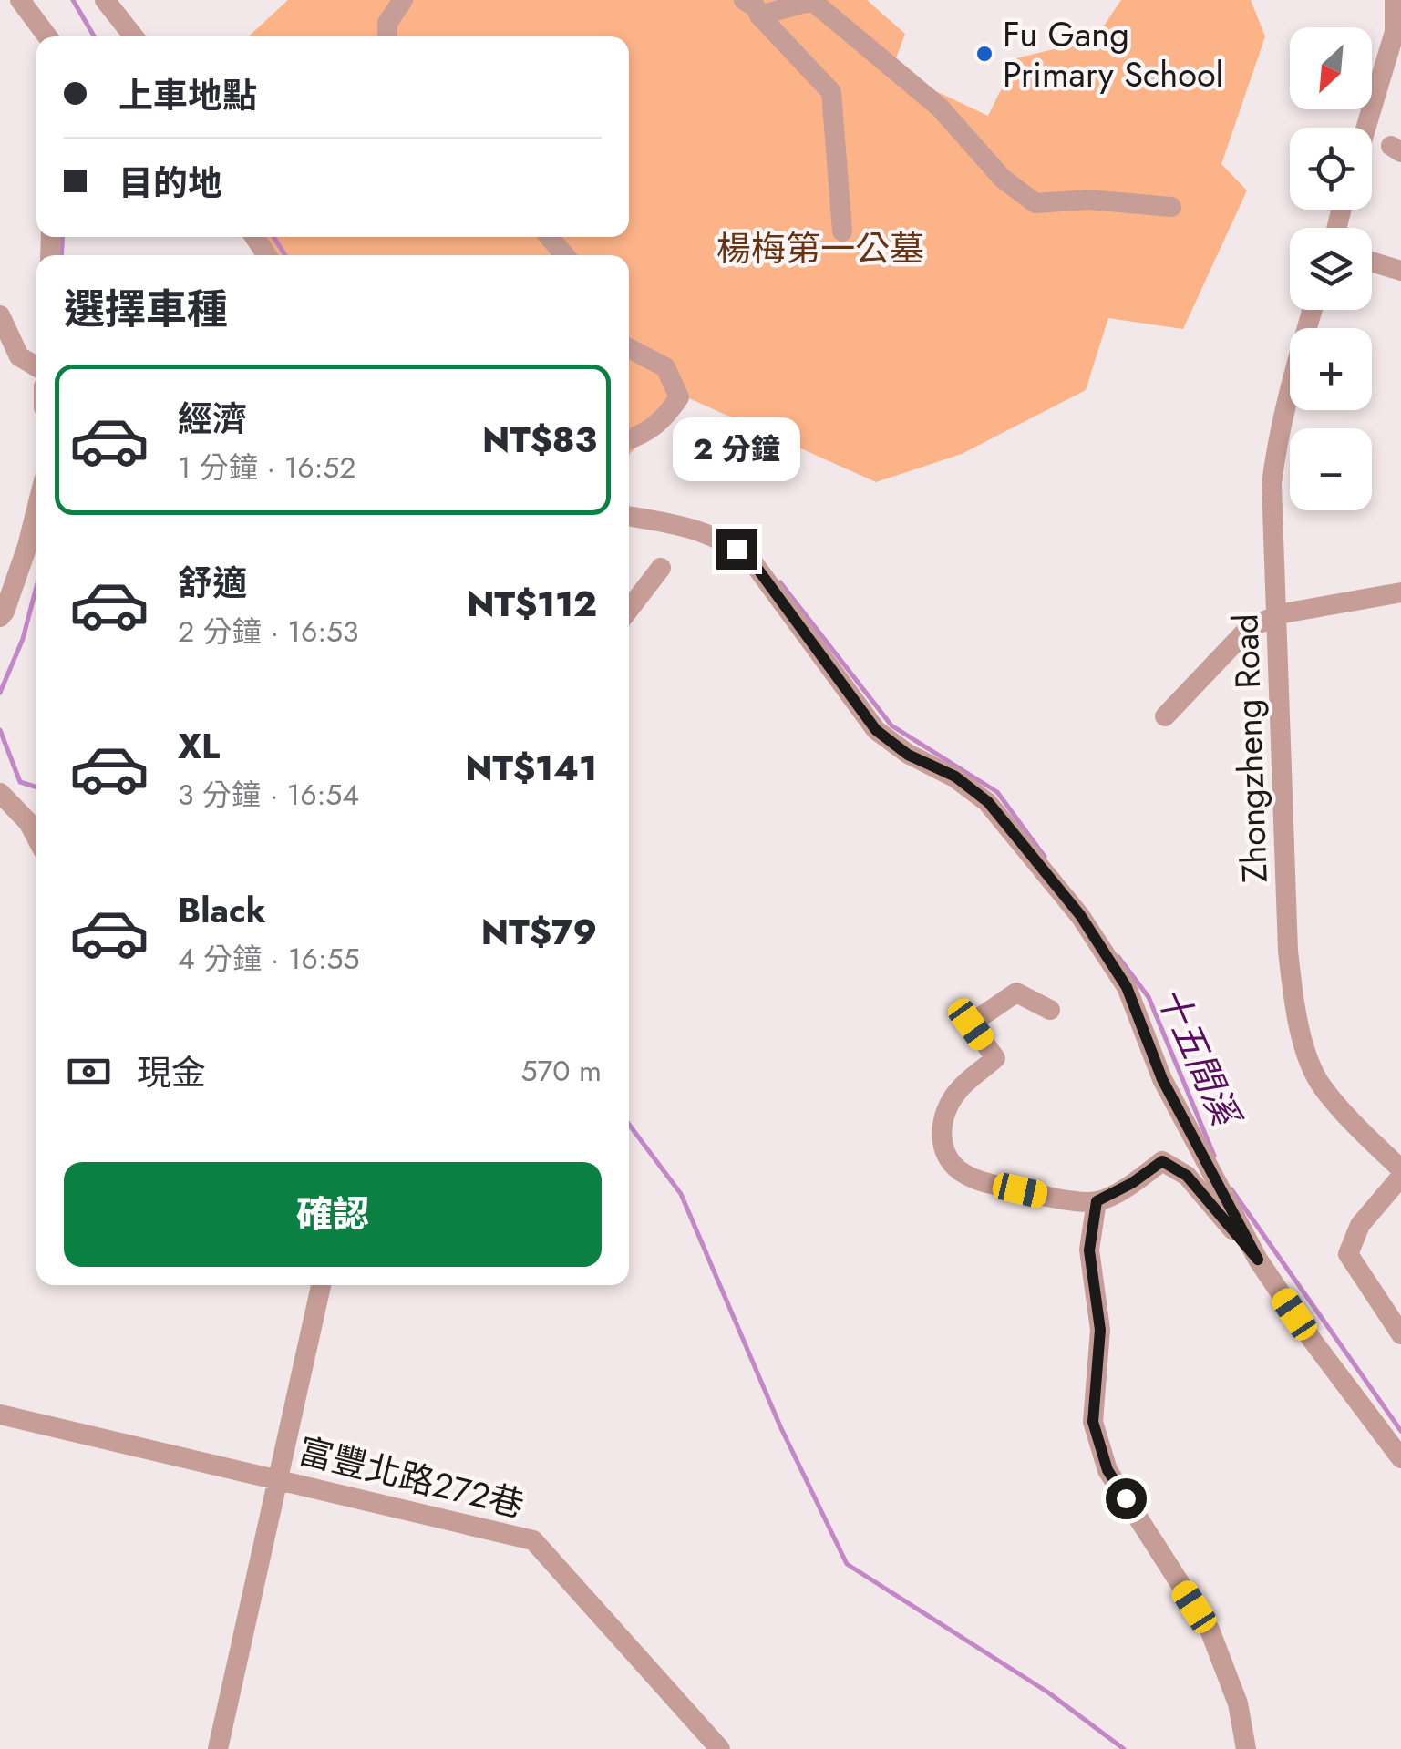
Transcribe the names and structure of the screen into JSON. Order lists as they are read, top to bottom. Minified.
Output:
{"streets":{"street":["Zhongzheng Road","富豐北路272巷"]},"water":["十五間溪"],"parks":["楊梅第一公墓"],"places":["Fu Gang Primary School"],"north":"bottom left","page":{"map_buttons":["+","−"],"banner":["上車地點","目的地"],"heading":"選擇車種","list":[{"name":"經濟","note":"1 分鐘 · 16:52","value":"NT$83"},{"name":"舒適","note":"2 分鐘 · 16:53","value":"NT$112"},{"name":"XL","note":"3 分鐘 · 16:54","value":"NT$141"},{"name":"Black","note":"4 分鐘 · 16:55","value":"NT$79"}],"bubble":"2 分鐘","pay":["現金","570 m"],"buttons":"確認"}}
